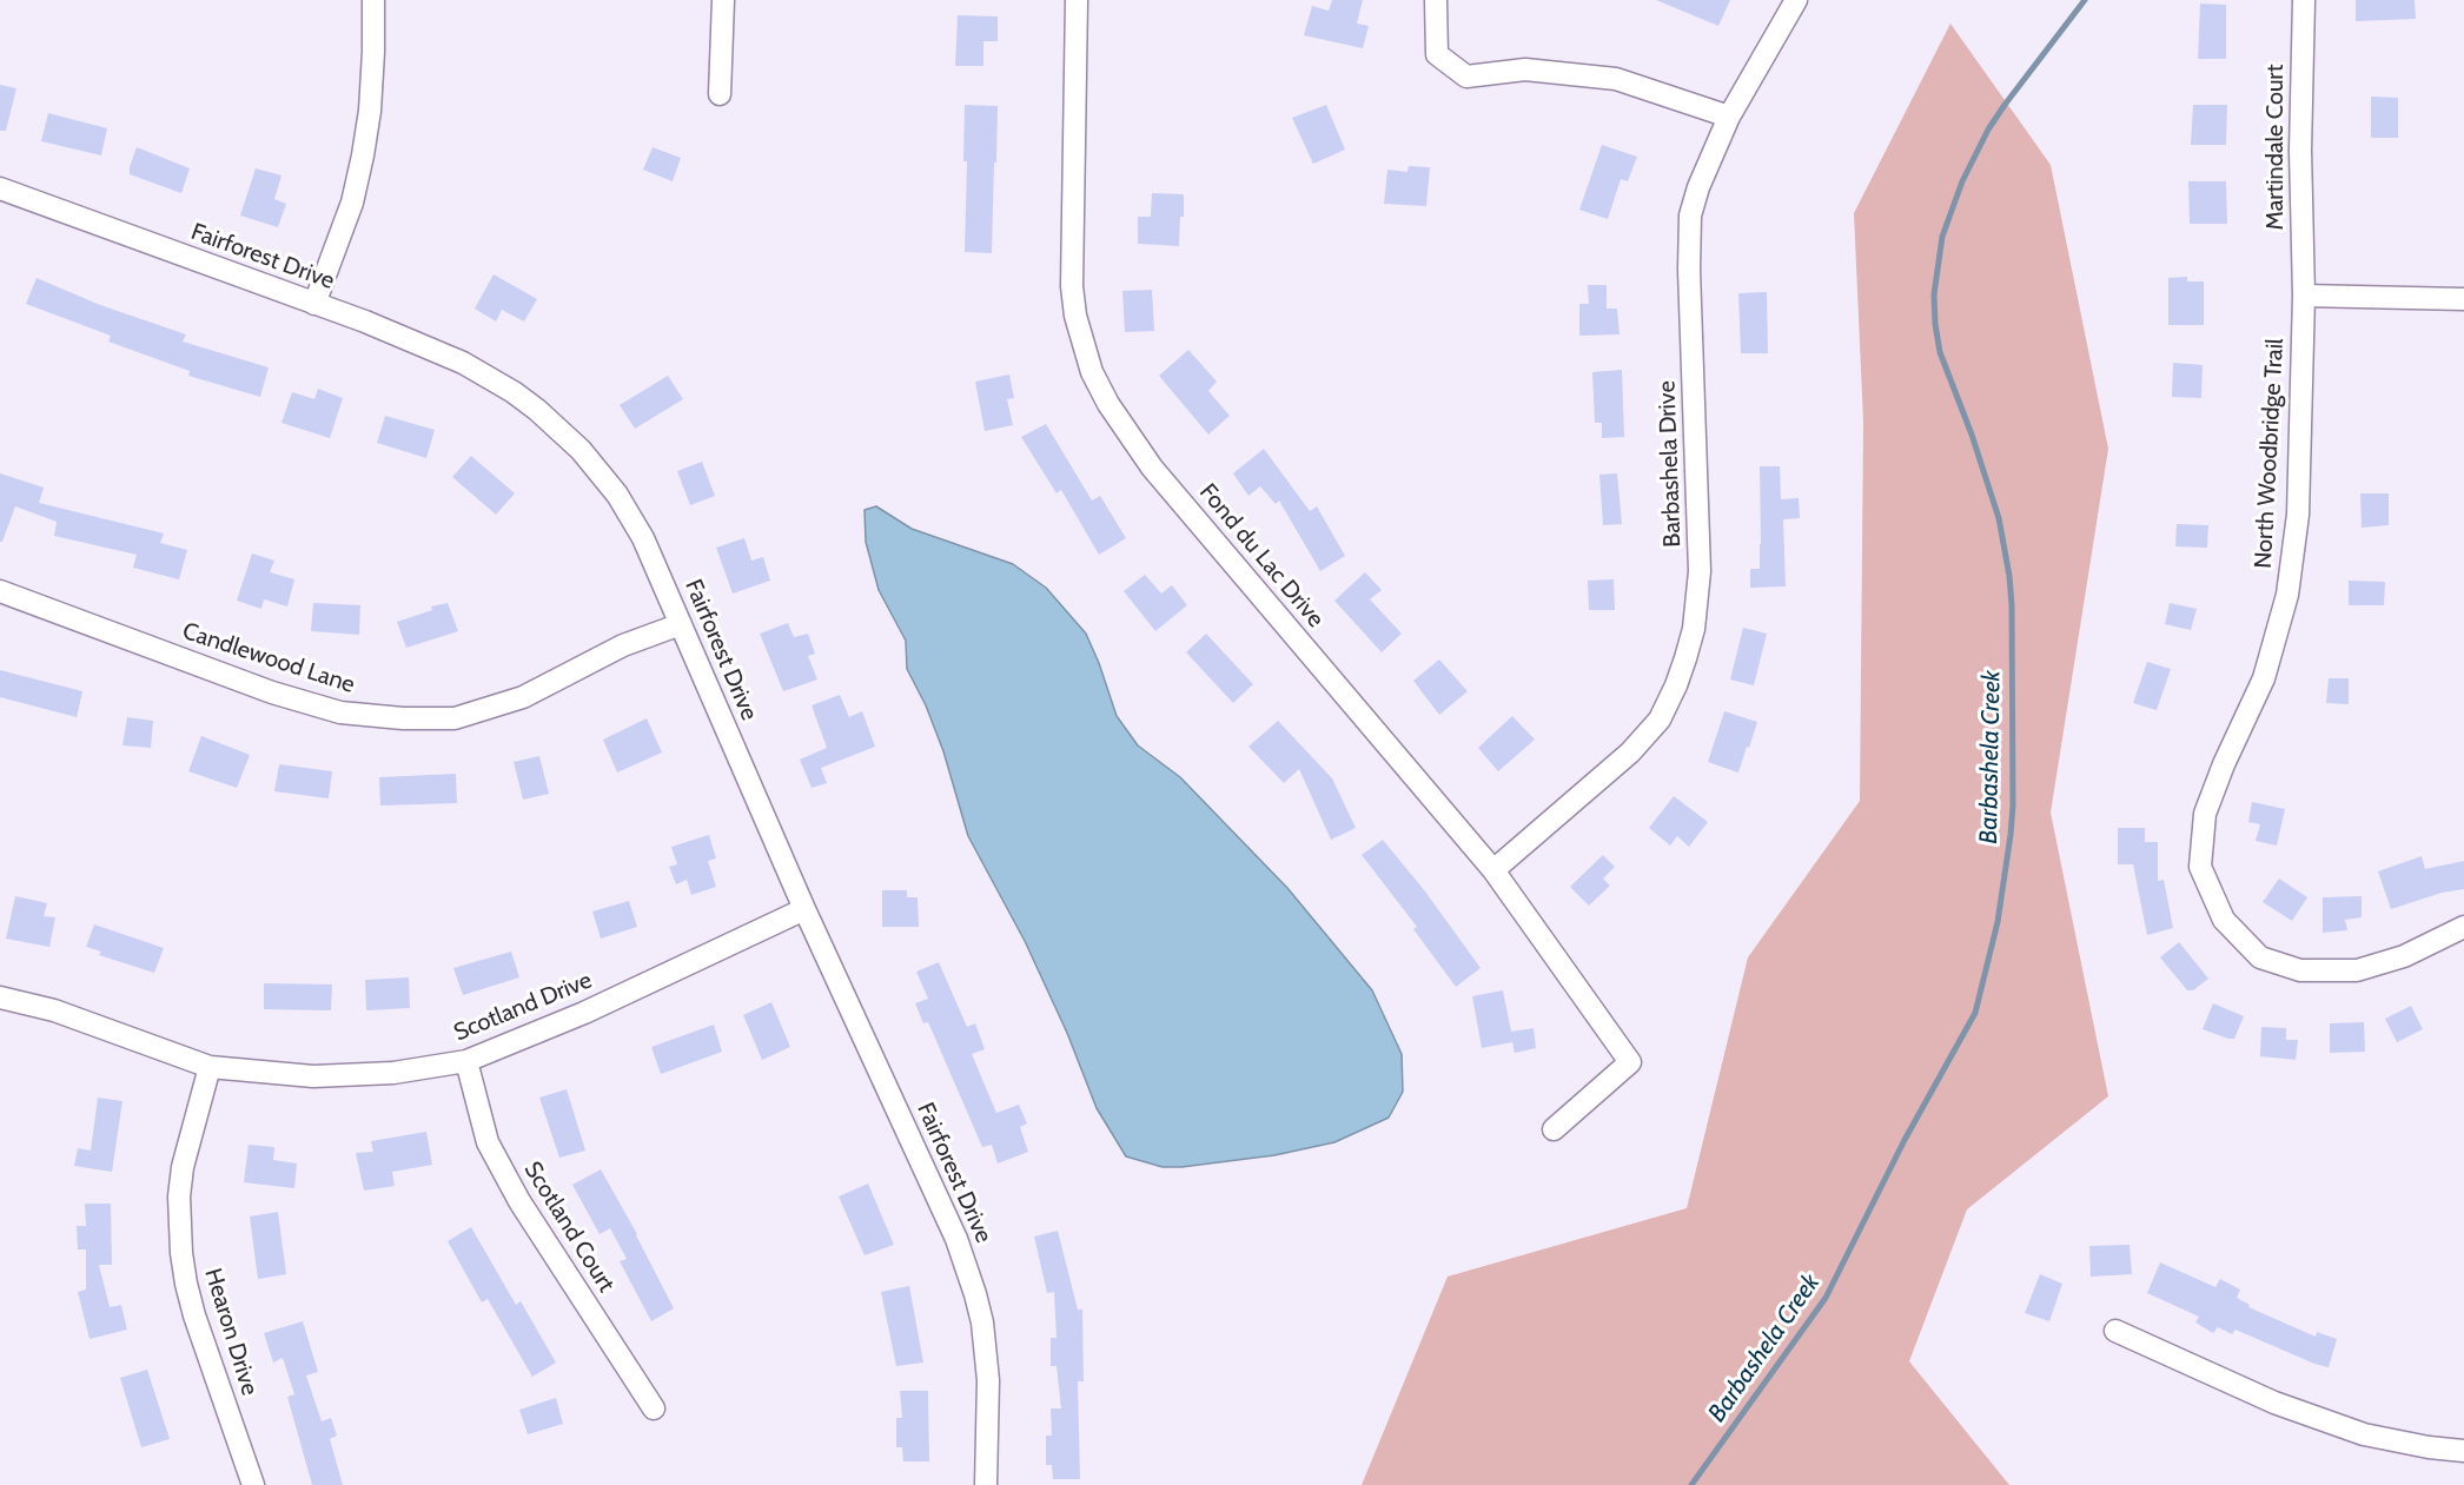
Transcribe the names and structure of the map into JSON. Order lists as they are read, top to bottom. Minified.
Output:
{"streets":{"street":["Martindale Court","Fairforest Drive","North Woodbridge Trail","Barbashela Drive","Fond du Lac Drive","Candlewood Lane","Scotland Drive","Scotland Court","Hearon Drive"]},"crossings":[["Martindale Court","North Woodbridge Trail"],["Fairforest Drive","Candlewood Lane"],["Fairforest Drive","Scotland Drive"],["Barbashela Drive","Fond du Lac Drive"],["Scotland Drive","Scotland Court"],["Scotland Drive","Hearon Drive"]],"water":["Barbashela Creek"]}
